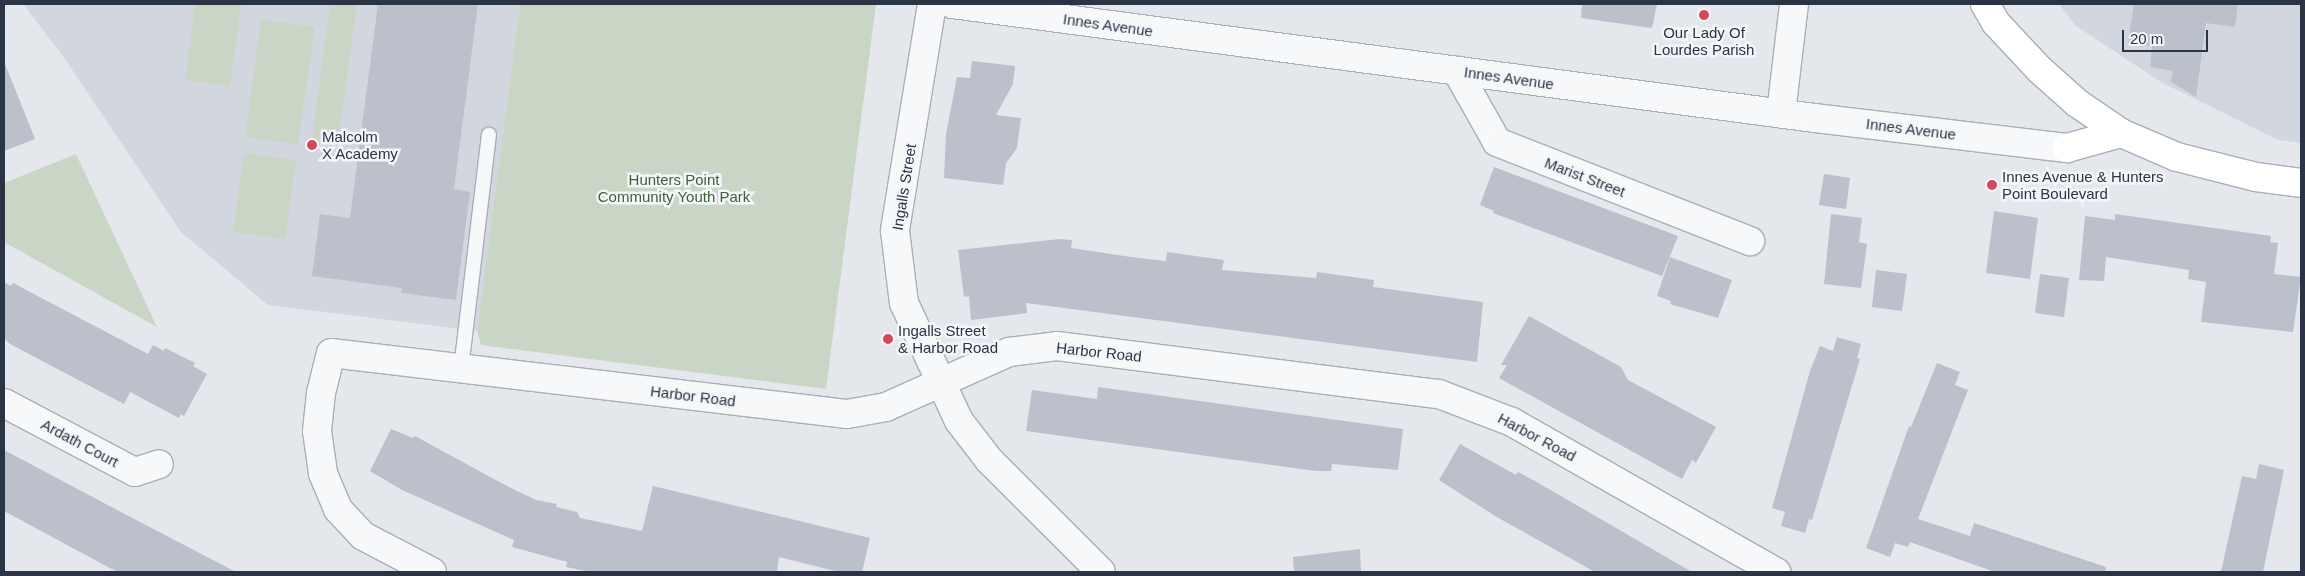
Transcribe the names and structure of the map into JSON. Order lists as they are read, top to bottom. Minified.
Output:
{"streets":{"street":["Innes Avenue","Marist Street","Ingalls Street","Harbor Road","Ardath Court"]},"crossings":[["Innes Avenue","Marist Street"],["Ingalls Street","Harbor Road"]],"parks":["Hunters Point Community Youth Park"],"places":["Our Lady Of Lourdes Parish","Malcolm X Academy","Innes Avenue & Hunters Point Boulevard","Ingalls Street & Harbor Road"],"scale_bar":"20 m"}
